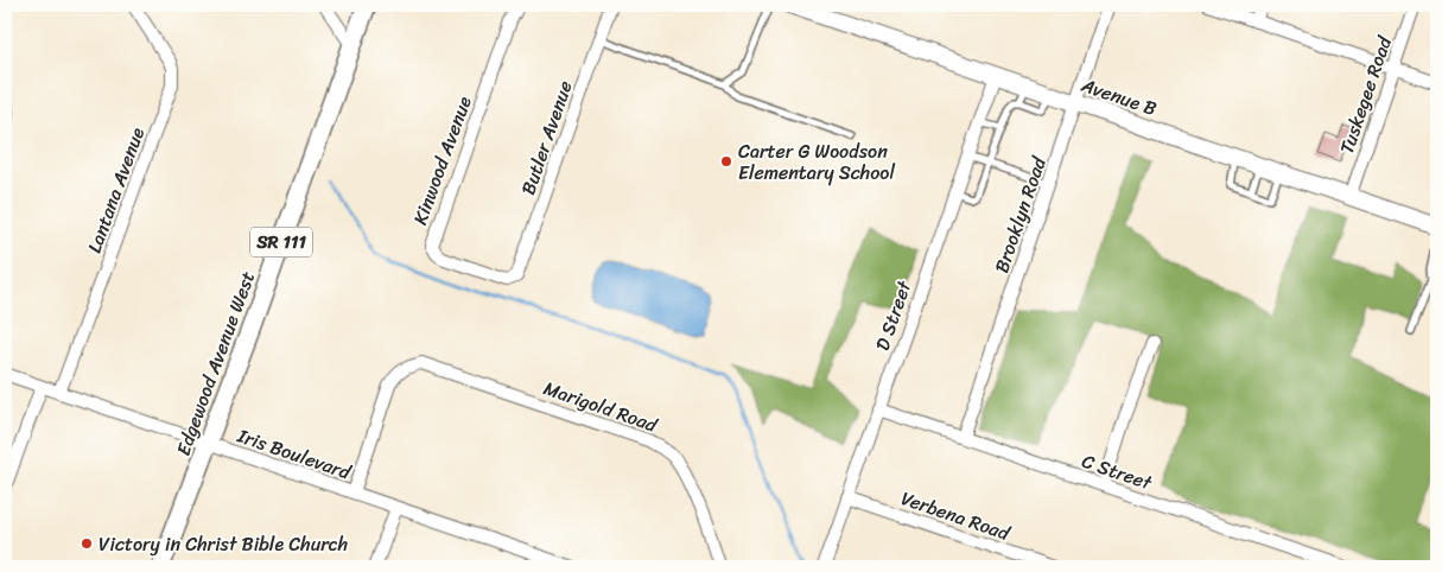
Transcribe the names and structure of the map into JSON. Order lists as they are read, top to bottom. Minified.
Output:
{"streets":{"main road":["Avenue B","SR 111","Edgewood Avenue West"],"street":["Tuskegee Road","Butler Avenue","Kinwood Avenue","Lantana Avenue","Brooklyn Road","D Street","Marigold Road","Iris Boulevard","C Street","Verbena Road"]},"crossings":[["Tuskegee Road","Avenue B"],["Avenue B","Brooklyn Road"],["Avenue B","D Street"],["Butler Avenue","Kinwood Avenue"],["Lantana Avenue","Iris Boulevard"],["Brooklyn Road","C Street"],["D Street","C Street"],["D Street","Verbena Road"],["Edgewood Avenue West","Iris Boulevard"],["Marigold Road","Iris Boulevard"]],"places":["Carter G Woodson Elementary School","Victory in Christ Bible Church"]}
